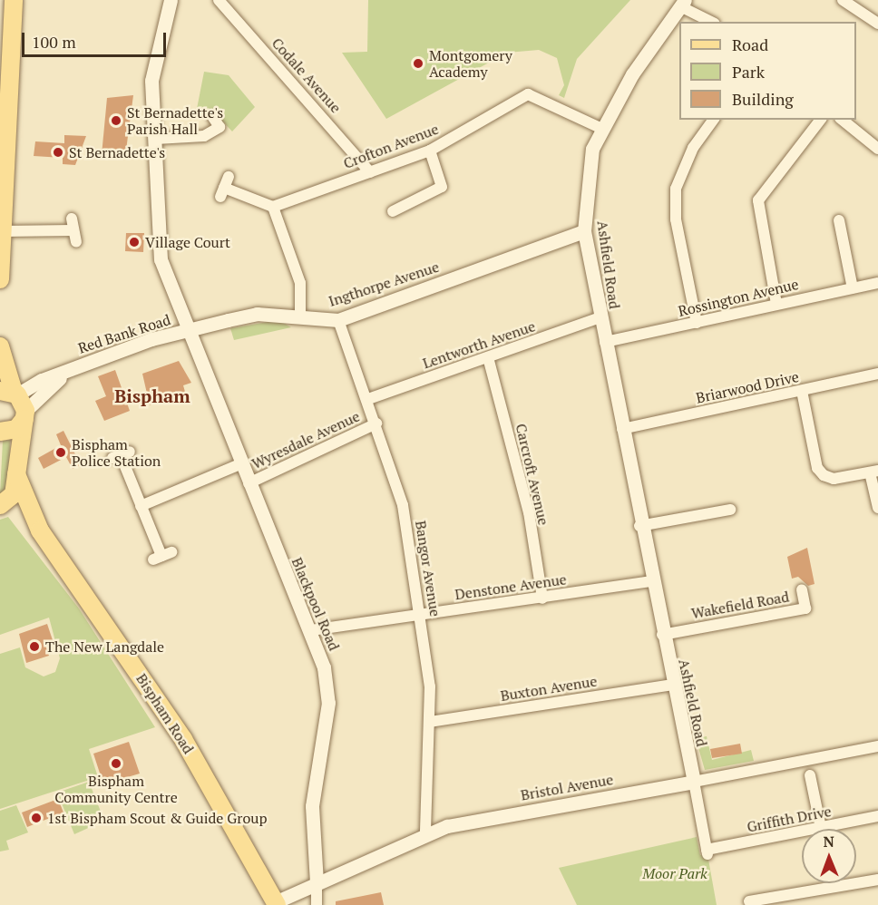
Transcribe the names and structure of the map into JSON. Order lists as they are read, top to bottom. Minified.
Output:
{"streets":{"main road":["Bispham Road"],"street":["Codale Avenue","Crofton Avenue","Ashfield Road","Ingthorpe Avenue","Rossington Avenue","Red Bank Road","Lentworth Avenue","Briarwood Drive","Wyresdale Avenue","Carcroft Avenue","Bangor Avenue","Denstone Avenue","Blackpool Road","Wakefield Road","Buxton Avenue","Bristol Avenue","Griffith Drive"]},"crossings":[["Codale Avenue","Crofton Avenue"],["Crofton Avenue","Ashfield Road"],["Ashfield Road","Ingthorpe Avenue"],["Ashfield Road","Rossington Avenue"],["Ashfield Road","Lentworth Avenue"],["Ashfield Road","Briarwood Drive"],["Ashfield Road","Denstone Avenue"],["Ashfield Road","Wakefield Road"],["Ashfield Road","Buxton Avenue"],["Ashfield Road","Bristol Avenue"],["Ashfield Road","Griffith Drive"],["Ingthorpe Avenue","Red Bank Road"],["Ingthorpe Avenue","Bangor Avenue"],["Ingthorpe Avenue","Blackpool Road"],["Red Bank Road","Blackpool Road"],["Lentworth Avenue","Carcroft Avenue"],["Lentworth Avenue","Bangor Avenue"],["Wyresdale Avenue","Bangor Avenue"],["Wyresdale Avenue","Blackpool Road"],["Carcroft Avenue","Denstone Avenue"],["Bangor Avenue","Denstone Avenue"],["Bangor Avenue","Buxton Avenue"],["Bangor Avenue","Bristol Avenue"],["Denstone Avenue","Blackpool Road"],["Blackpool Road","Bristol Avenue"],["Bispham Road","Bristol Avenue"]],"districts":["Bispham"],"parks":["Moor Park"],"places":["Montgomery Academy","St Bernadette's Parish Hall","St Bernadette's","Village Court","Bispham Police Station","The New Langdale","Bispham Community Centre","1st Bispham Scout & Guide Group"],"legend":["Road","Park","Building"],"scale_bar":"100 m","north":"top"}
